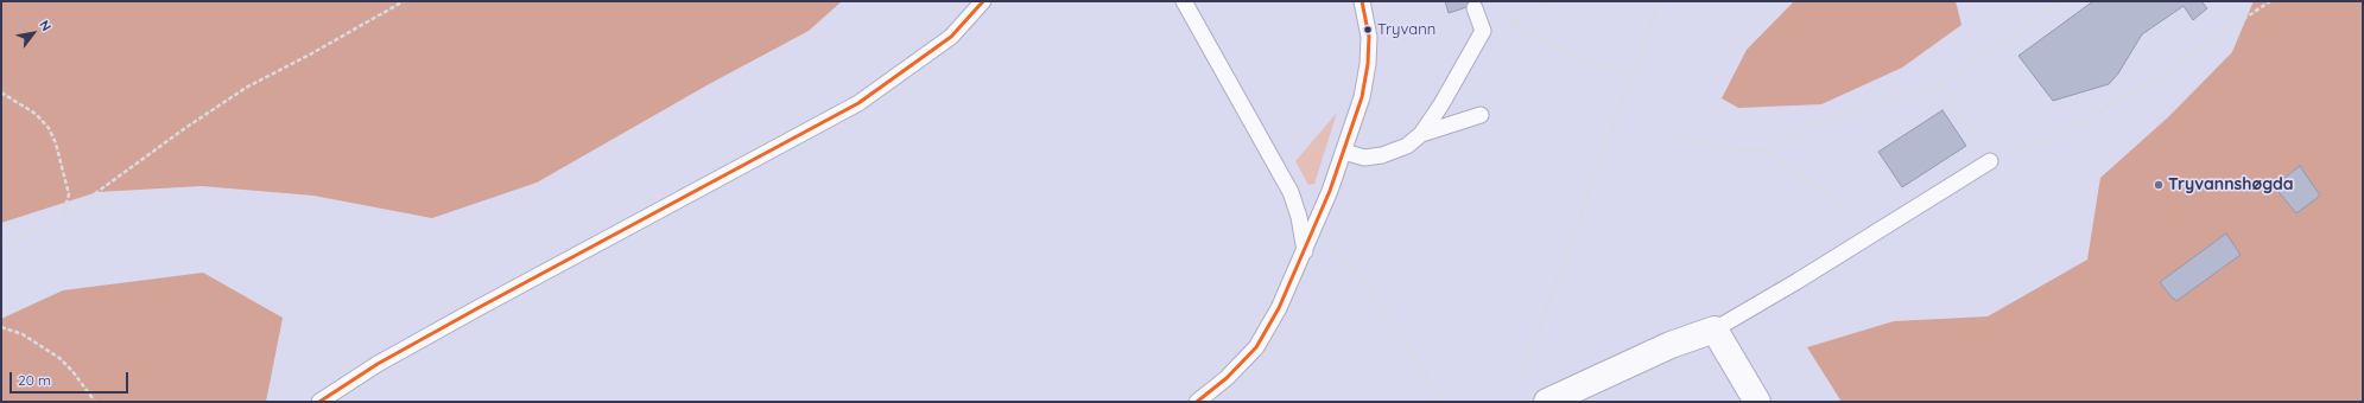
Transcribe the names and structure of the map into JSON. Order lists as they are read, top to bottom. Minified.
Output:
{"places":["Tryvann","Tryvannshøgda"],"scale_bar":"20 m","north":"top right"}
